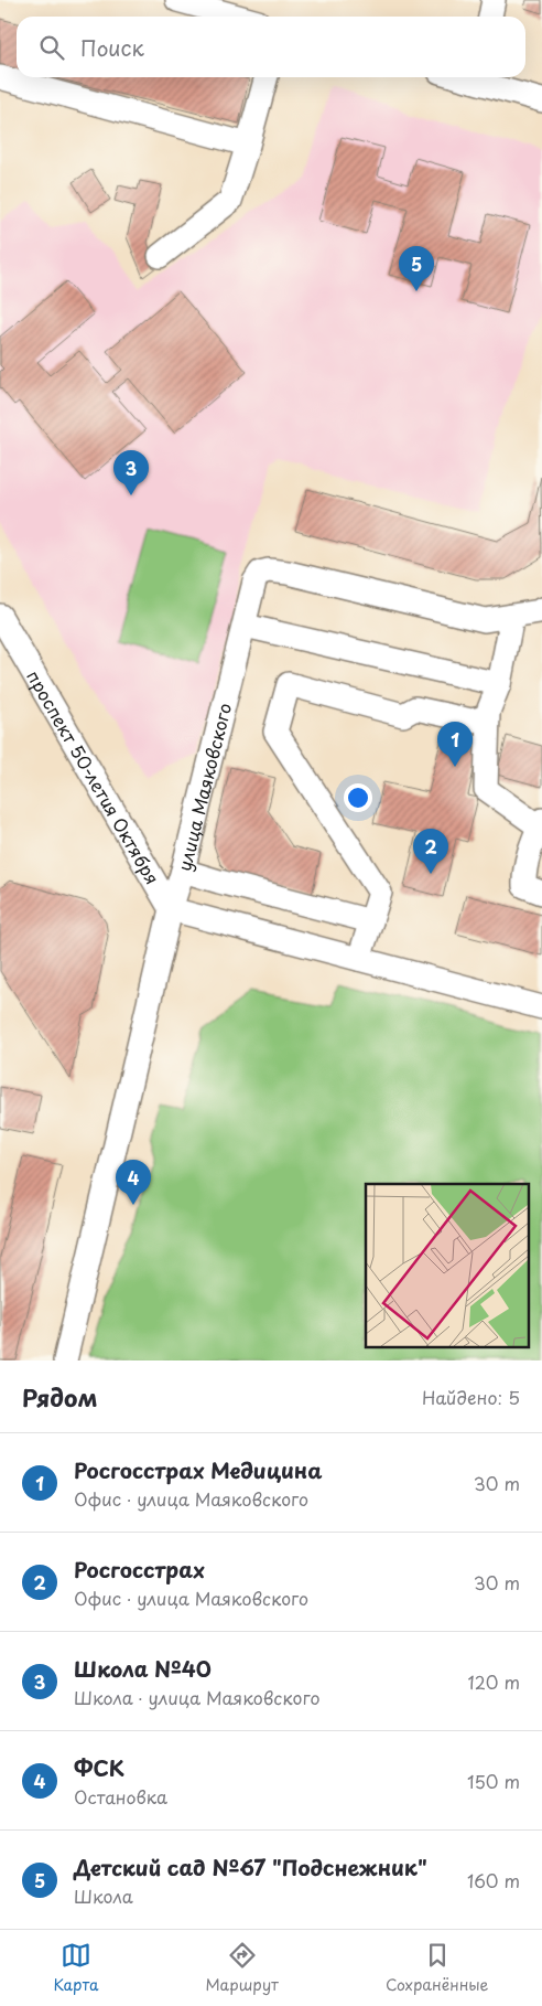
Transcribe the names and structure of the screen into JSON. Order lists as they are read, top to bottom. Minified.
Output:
{"streets":{"street":["проспект 50-летия Октября","улица Маяковского"]},"crossings":[["проспект 50-летия Октября","улица Маяковского"]],"page":{"search":"Поиск","pins":["5","3","1","2","4"],"heading":["Рядом","Найдено: 5"],"list":[{"mark":"1","name":"Росгосстрах Медицина","note":"Офис · улица Маяковского","value":"30 m"},{"mark":"2","name":"Росгосстрах","note":"Офис · улица Маяковского","value":"30 m"},{"mark":"3","name":"Школа №40","note":"Школа · улица Маяковского","value":"120 m"},{"mark":"4","name":"ФСК","note":"Остановка","value":"150 m"},{"mark":"5","name":"Детский сад №67 \"Подснежник\"","note":"Школа","value":"160 m"}],"nav":["Карта","Маршрут","Сохранённые"]}}
